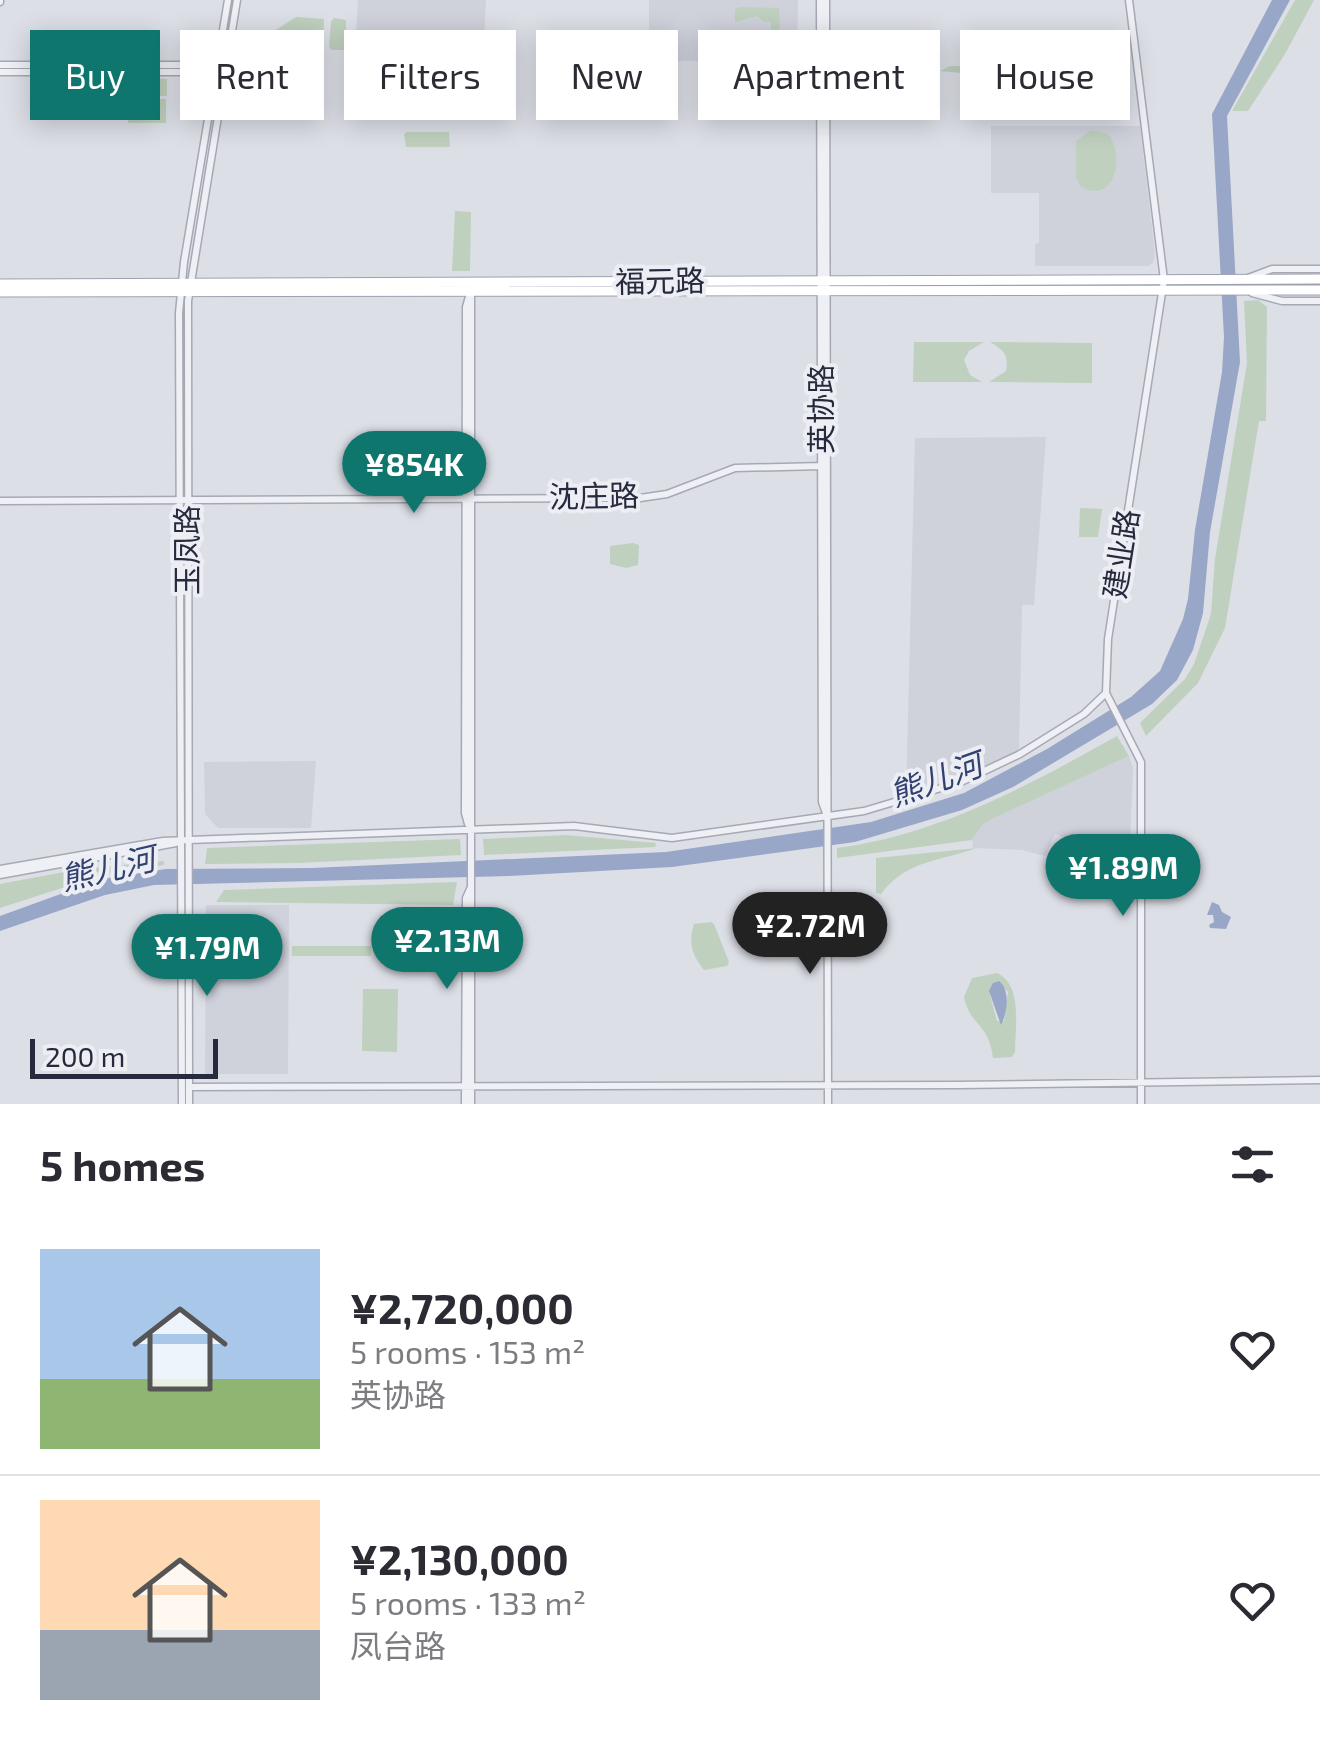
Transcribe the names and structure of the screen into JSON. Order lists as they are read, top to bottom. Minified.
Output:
{"streets":{"main road":["福元路"],"street":["英协路","沈庄路","玉凤路","建业路"]},"crossings":[["福元路","英协路"],["福元路","玉凤路"],["福元路","建业路"],["英协路","沈庄路"],["沈庄路","玉凤路"]],"water":["熊儿河"],"scale_bar":"200 m","page":{"chip":["Buy","Rent","Filters","New","Apartment","House"],"price":["¥854K","¥1.89M","¥2.72M","¥2.13M","¥1.79M"],"scale":"200 m","heading":"5 homes","list":[{"name":"¥2,720,000","note":"5 rooms · 153 m² · 英协路"},{"name":"¥2,130,000","note":"5 rooms · 133 m² · 凤台路"}]}}
